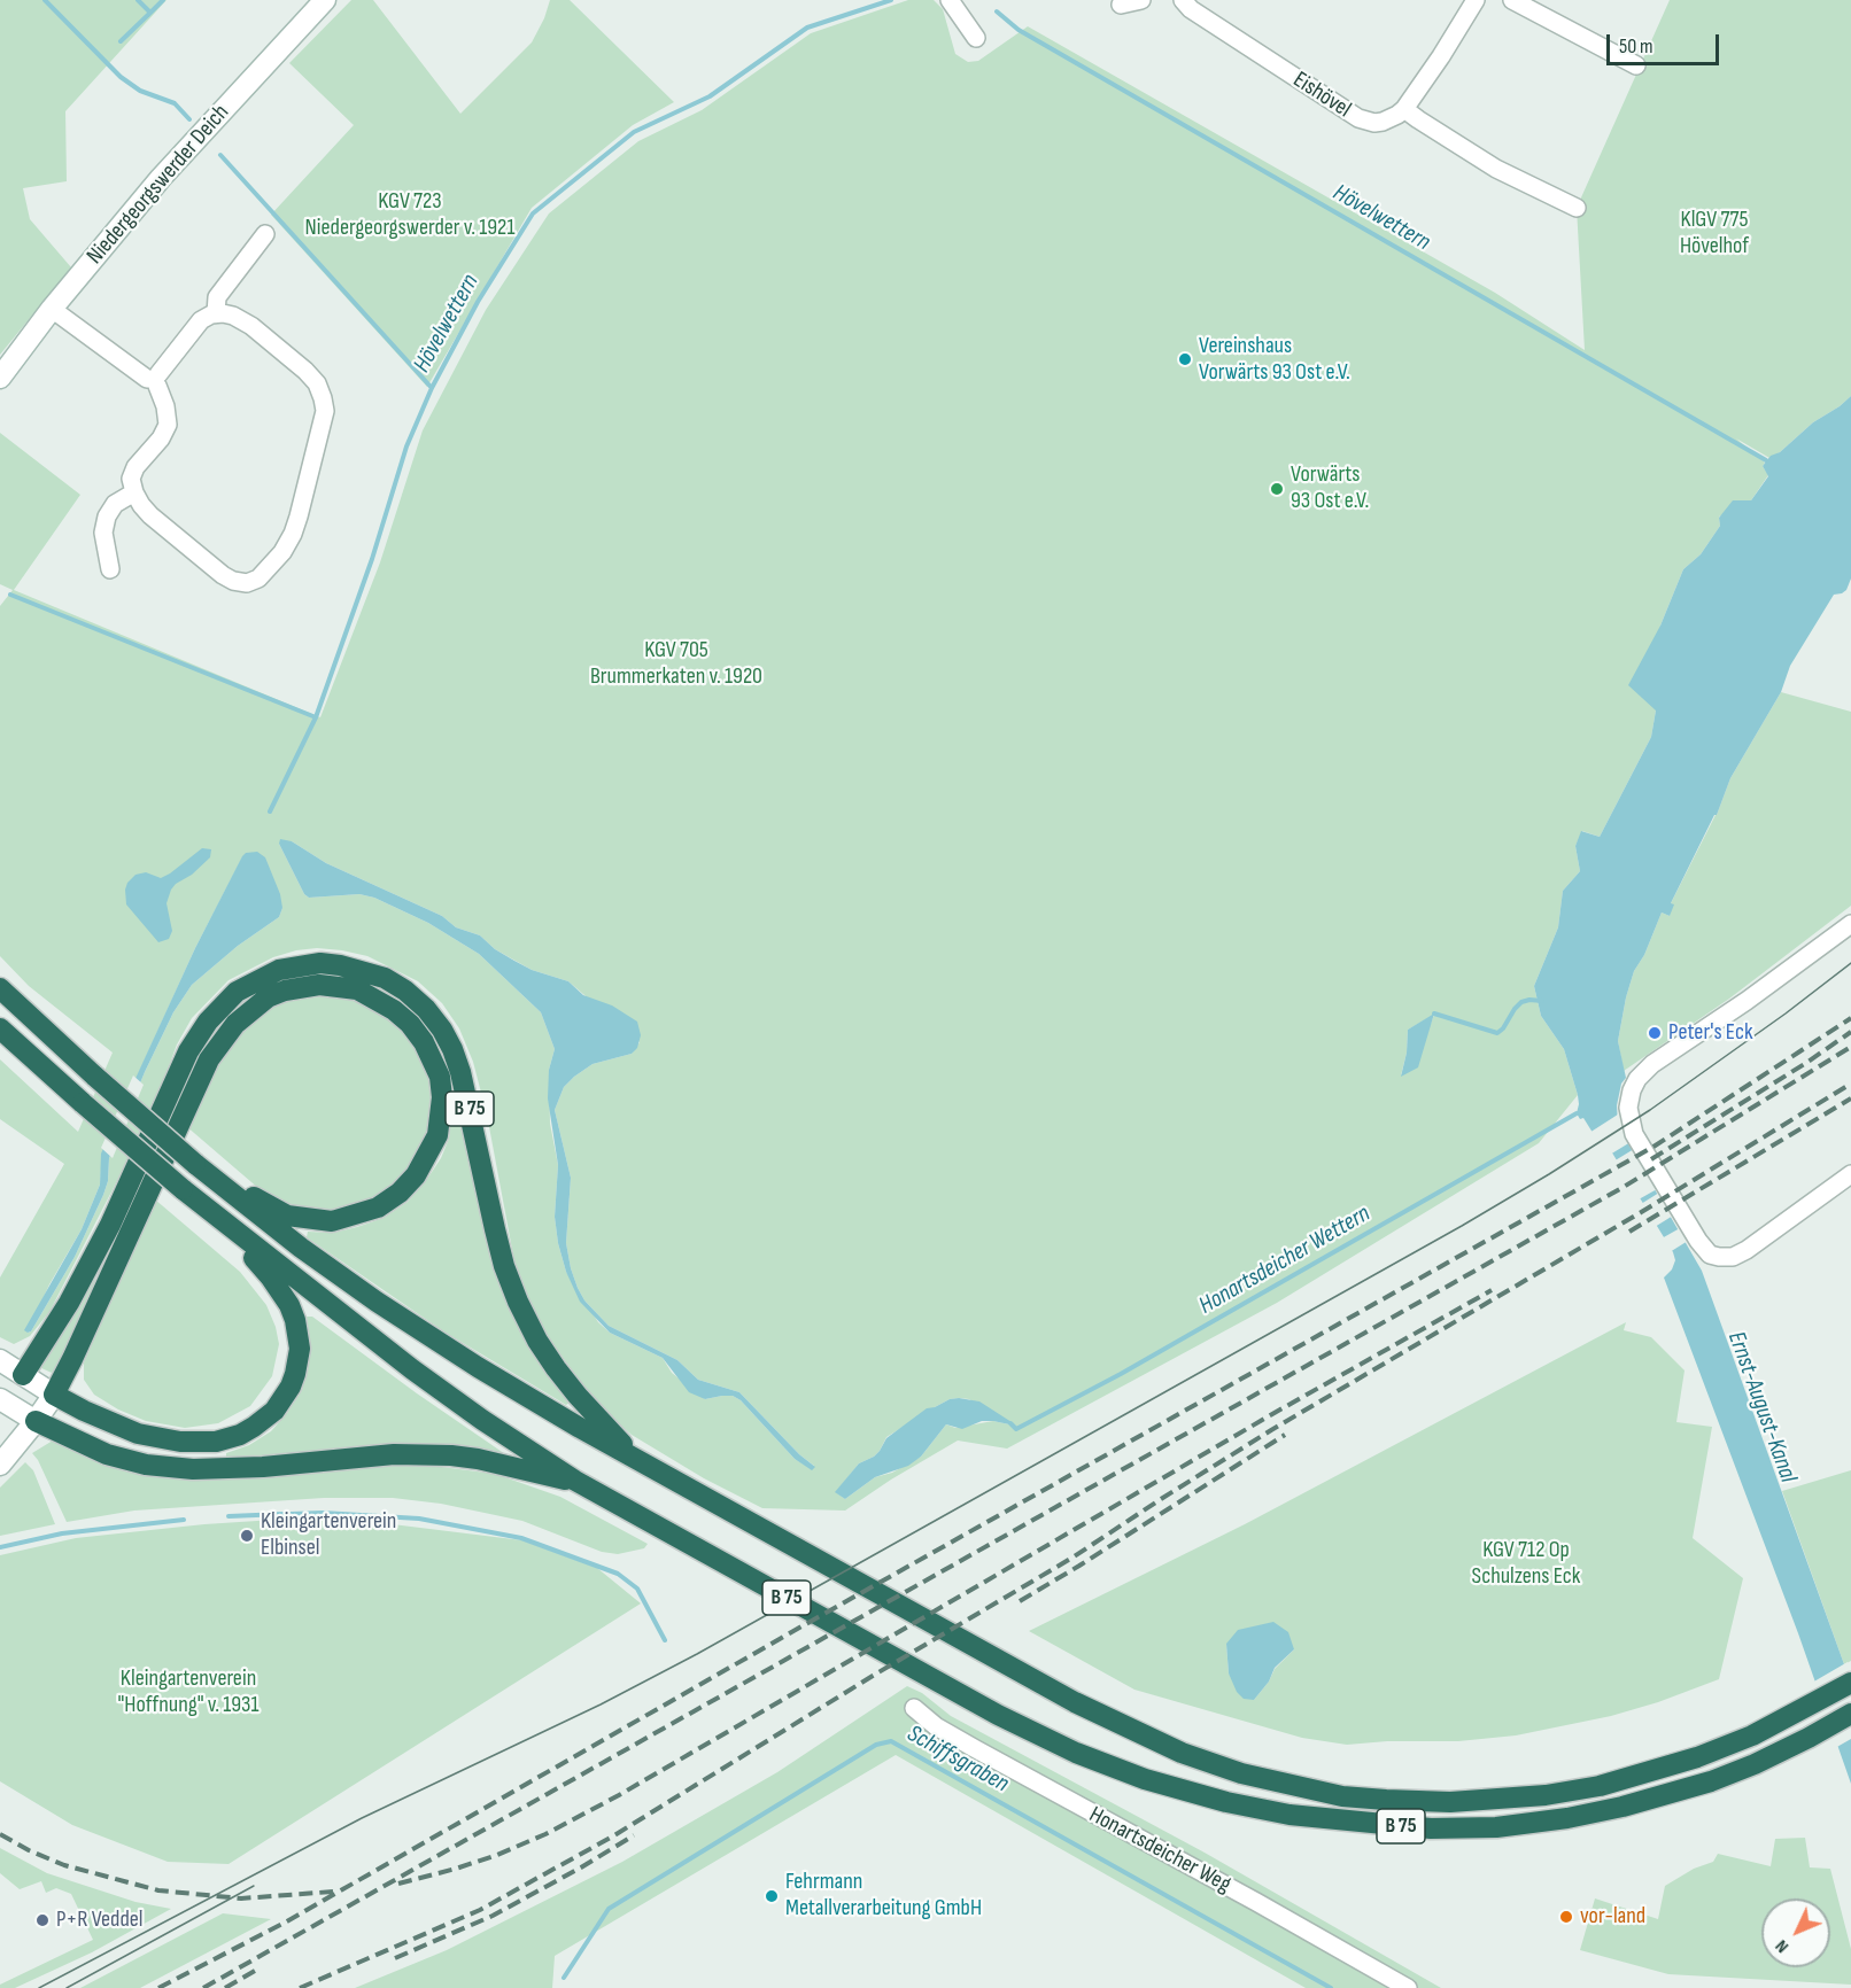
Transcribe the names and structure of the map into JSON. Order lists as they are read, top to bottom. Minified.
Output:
{"streets":{"highway":["B 75"],"street":["Eishövel","Niedergeorgswerder Deich","Honartsdeicher Weg"]},"water":["Hövelwettern","Honartsdeicher Wettern","Ernst-August-Kanal","Schiffsgraben"],"parks":["KGV 723 Niedergeorgswerder v. 1921","KlGV 775 Hövelhof","KGV 705 Brummerkaten v. 1920","KGV 712 Op Schulzens Eck","Kleingartenverein \"Hoffnung\" v. 1931"],"places":["Vereinshaus Vorwärts 93 Ost e.V.","Vorwärts 93 Ost e.V.","Peter's Eck","Kleingartenverein Elbinsel","Fehrmann Metallverarbeitung GmbH","vor-land","P+R Veddel"],"scale_bar":"50 m","north":"bottom left"}
